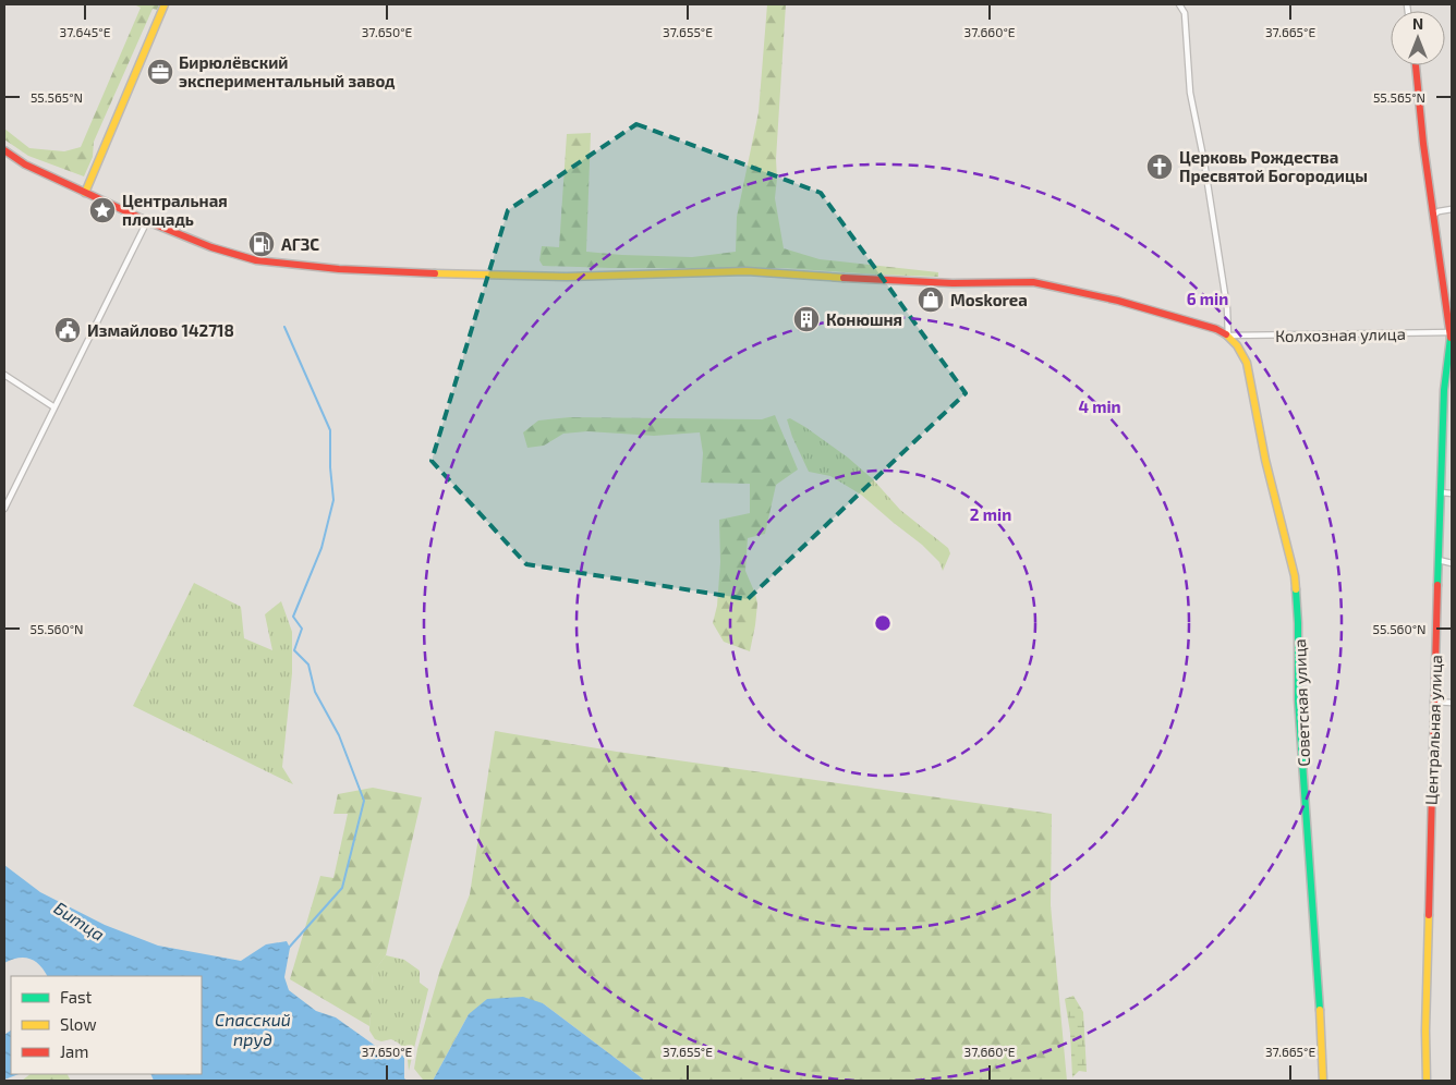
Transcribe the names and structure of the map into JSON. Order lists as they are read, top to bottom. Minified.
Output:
{"streets":{"street":["Колхозная улица","Советская улица","Центральная улица"]},"crossings":[["Колхозная улица","Советская улица"],["Колхозная улица","Центральная улица"]],"water":["Битца","Спасский пруд"],"places":{"office":["Бирюлёвский экспериментальный завод"],"church":["Церковь Рождества Пресвятой Богородицы"],"place":["Центральная площадь"],"fuel station":["АГЗС"],"shop":["Moskorea"],"building":["Конюшня"],"public building":["Измайлово 142718"]},"legend":["Fast","Slow","Jam"],"north":"top","coordinates":["37.645°E","37.650°E","37.655°E","37.660°E","37.665°E","55.565°N","55.560°N"],"rings":["6 min","4 min","2 min"]}
